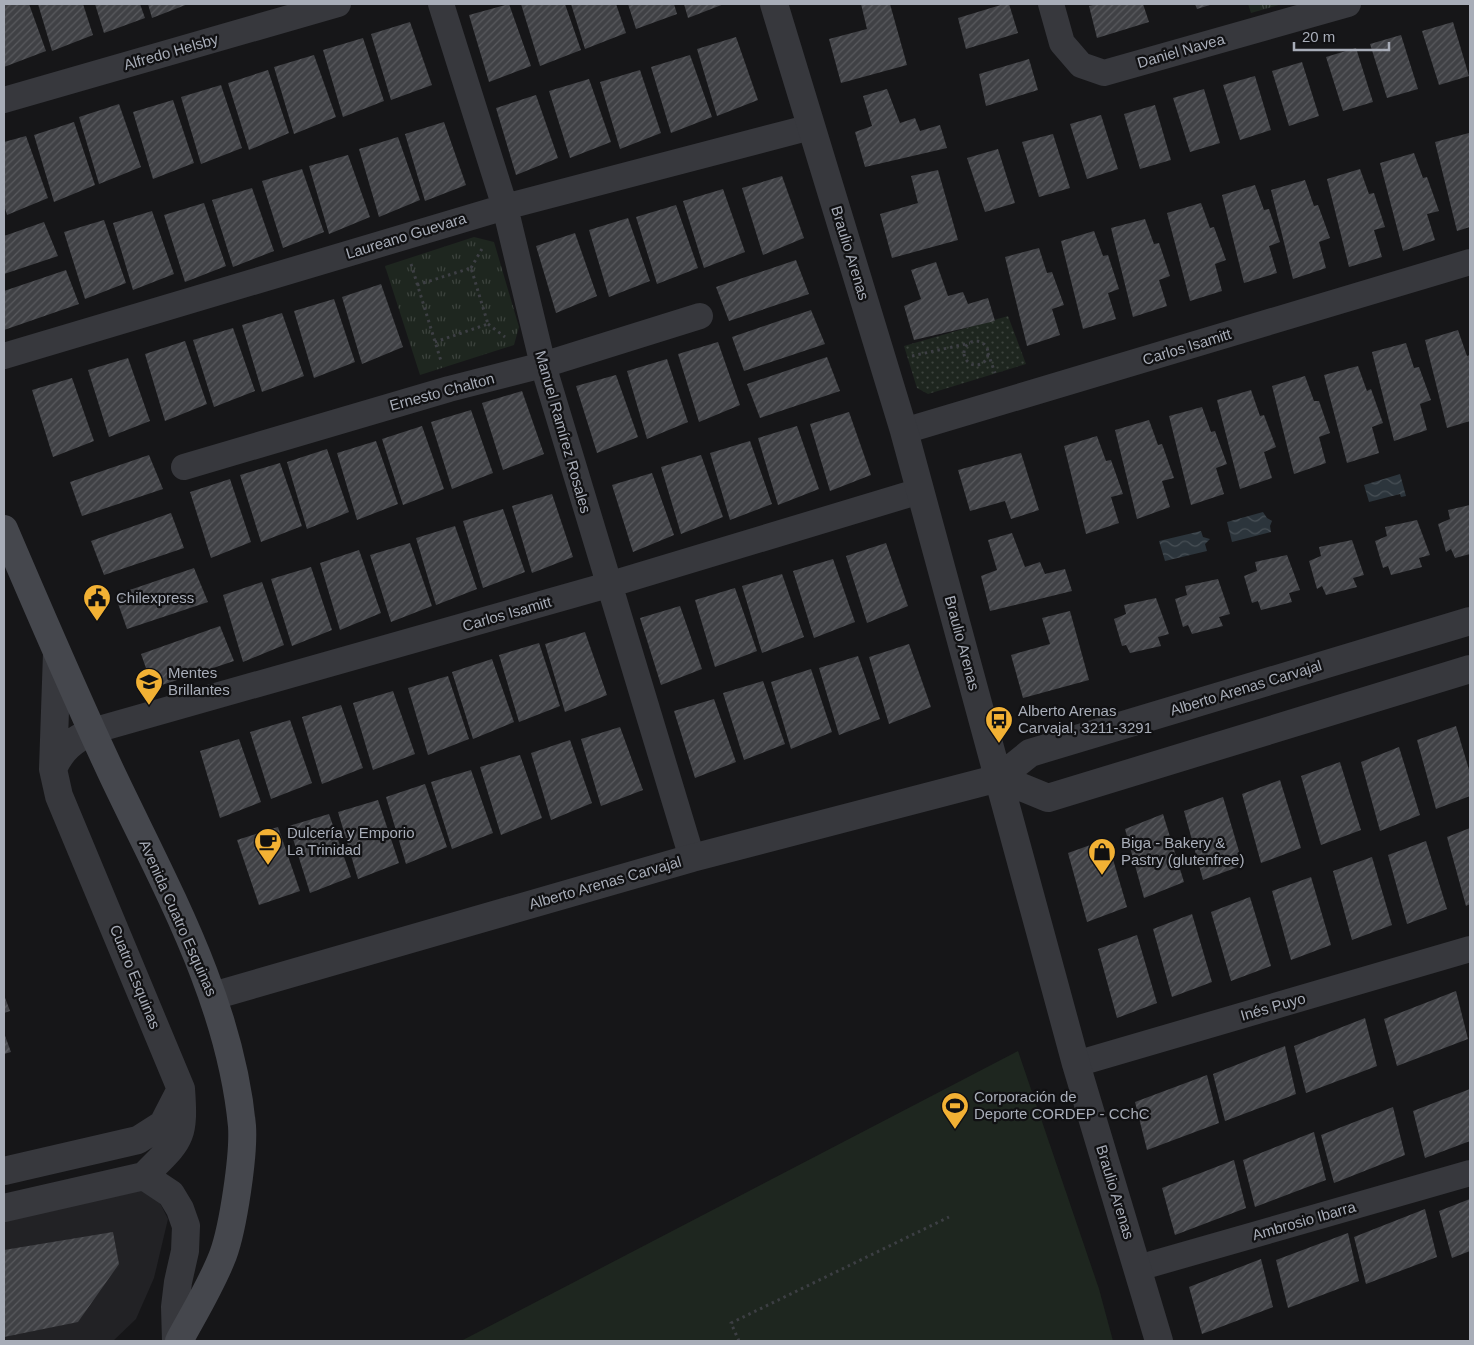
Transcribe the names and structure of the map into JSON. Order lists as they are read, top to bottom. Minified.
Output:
{"streets":{"main road":["Avenida Cuatro Esquinas"],"street":["Daniel Navea","Alfredo Helsby","Laureano Guevara","Braulio Arenas","Carlos Isamitt","Ernesto Chalton","Manuel Ramírez Rosales","Alberto Arenas Carvajal","Cuatro Esquinas","Inés Puyo","Ambrosio Ibarra"]},"crossings":[["Laureano Guevara","Braulio Arenas"],["Laureano Guevara","Manuel Ramírez Rosales"],["Braulio Arenas","Carlos Isamitt"],["Braulio Arenas","Alberto Arenas Carvajal"],["Braulio Arenas","Inés Puyo"],["Braulio Arenas","Ambrosio Ibarra"],["Carlos Isamitt","Manuel Ramírez Rosales"],["Carlos Isamitt","Avenida Cuatro Esquinas"],["Ernesto Chalton","Manuel Ramírez Rosales"],["Manuel Ramírez Rosales","Alberto Arenas Carvajal"],["Alberto Arenas Carvajal","Avenida Cuatro Esquinas"]],"places":{"public building":["Chilexpress"],"school or university":["Mentes Brillantes"],"bus stop":["Alberto Arenas Carvajal, 3211-3291"],"cafe":["Dulcería y Emporio La Trinidad"],"shop":["Biga - Bakery & Pastry (glutenfree)"],"sports":["Corporación de Deporte CORDEP - CChC"]},"scale_bar":"20 m"}
